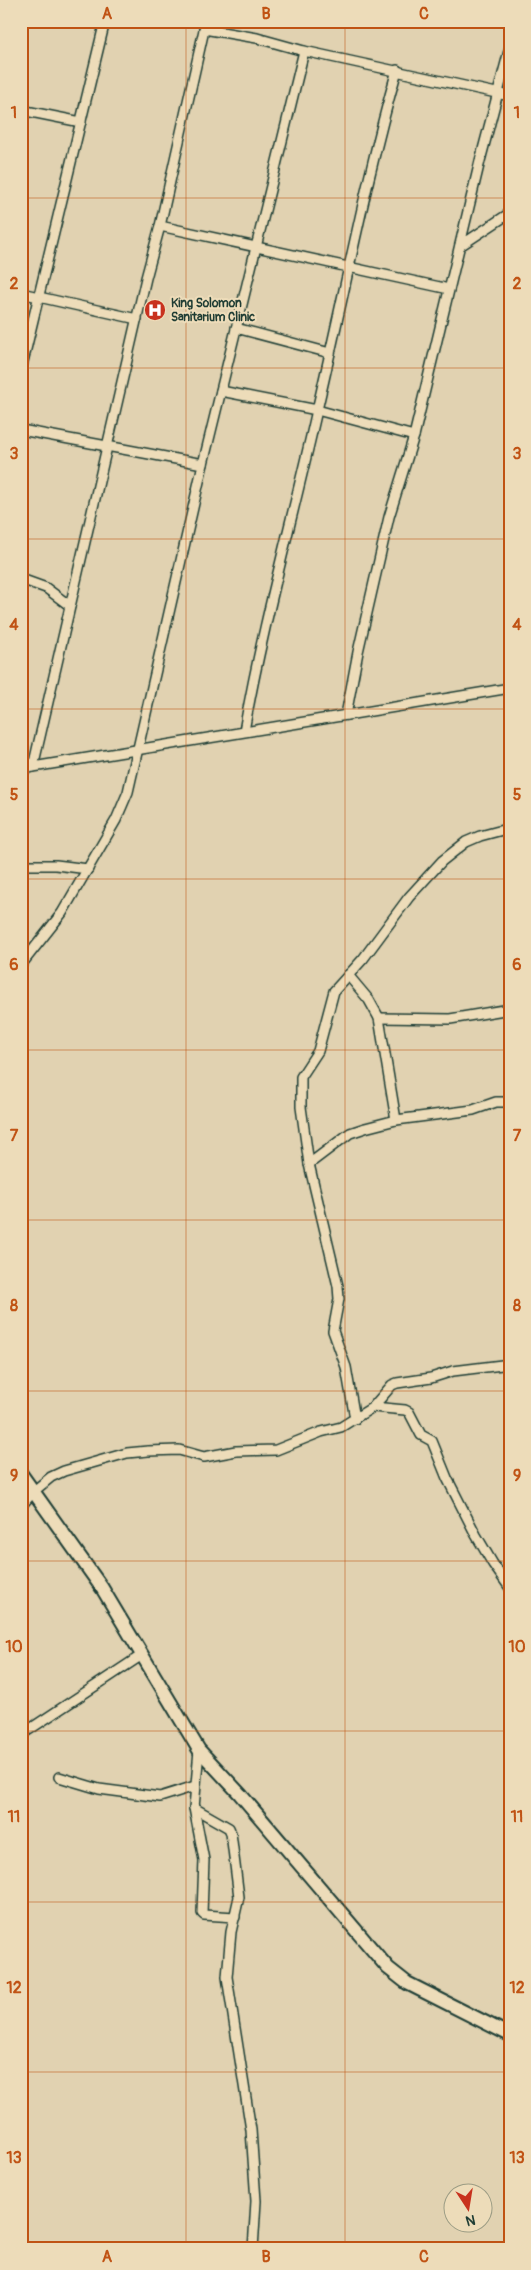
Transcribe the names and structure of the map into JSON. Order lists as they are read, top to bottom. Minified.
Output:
{"places":{"hospital":["King Solomon Sanitarium Clinic"]},"north":"bottom","grid":{"columns":["A","B","C"],"rows":["1","2","3","4","5","6","7","8","9","10","11","12","13"]}}
